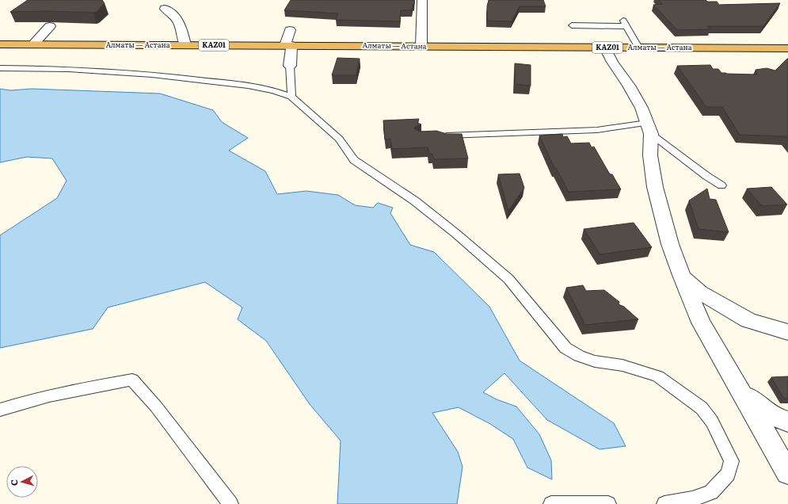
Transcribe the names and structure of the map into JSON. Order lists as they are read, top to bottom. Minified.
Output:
{"streets":{"highway":["Алматы — Астана","KАZ01"]},"north":"left"}
